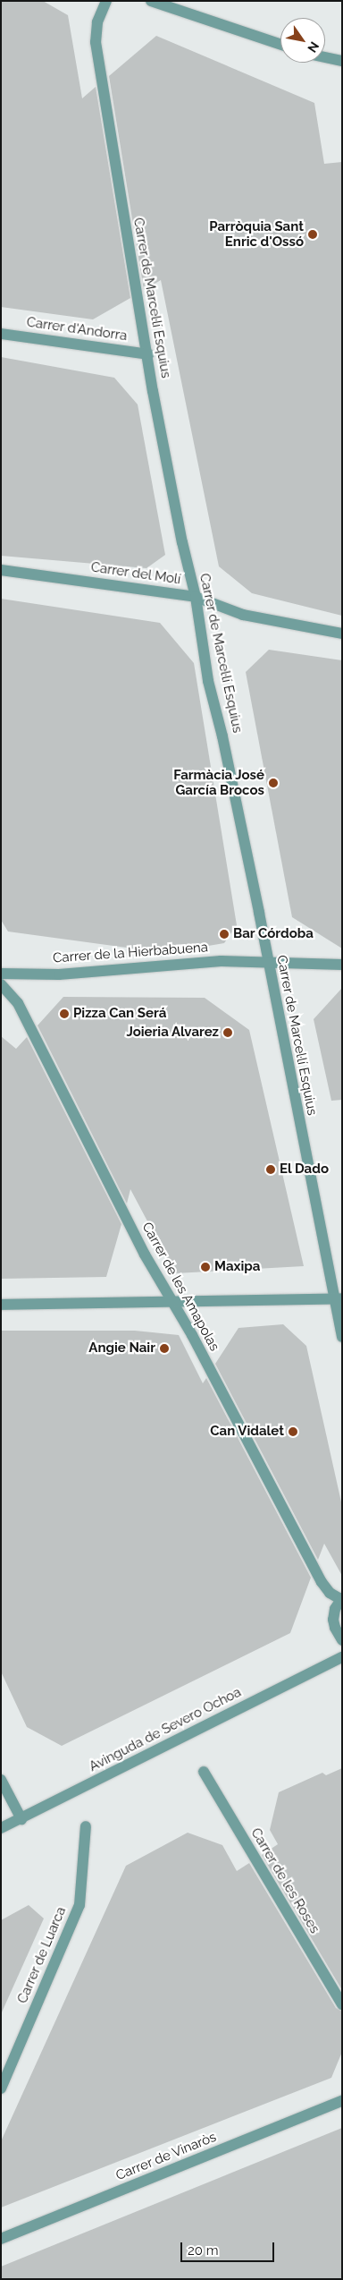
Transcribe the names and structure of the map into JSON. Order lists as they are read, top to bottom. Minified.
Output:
{"streets":{"street":["Carrer de Marcel·lí Esquius","Carrer d'Andorra","Carrer del Molí","Carrer de la Hierbabuena","Carrer de les Amapolas","Avinguda de Severo Ochoa","Carrer de les Roses","Carrer de Luarca","Carrer de Vinaròs"]},"crossings":[["Carrer de Marcel·lí Esquius","Carrer d'Andorra"],["Carrer de Marcel·lí Esquius","Carrer del Molí"],["Carrer de Marcel·lí Esquius","Carrer de la Hierbabuena"]],"places":["Parròquia Sant Enric d'Ossó","Farmàcia José García Brocos","Bar Córdoba","Pizza Can Será","Joieria Alvarez","El Dado","Maxipa","Angie Nair","Can Vidalet"],"scale_bar":"20 m","north":"bottom right"}
